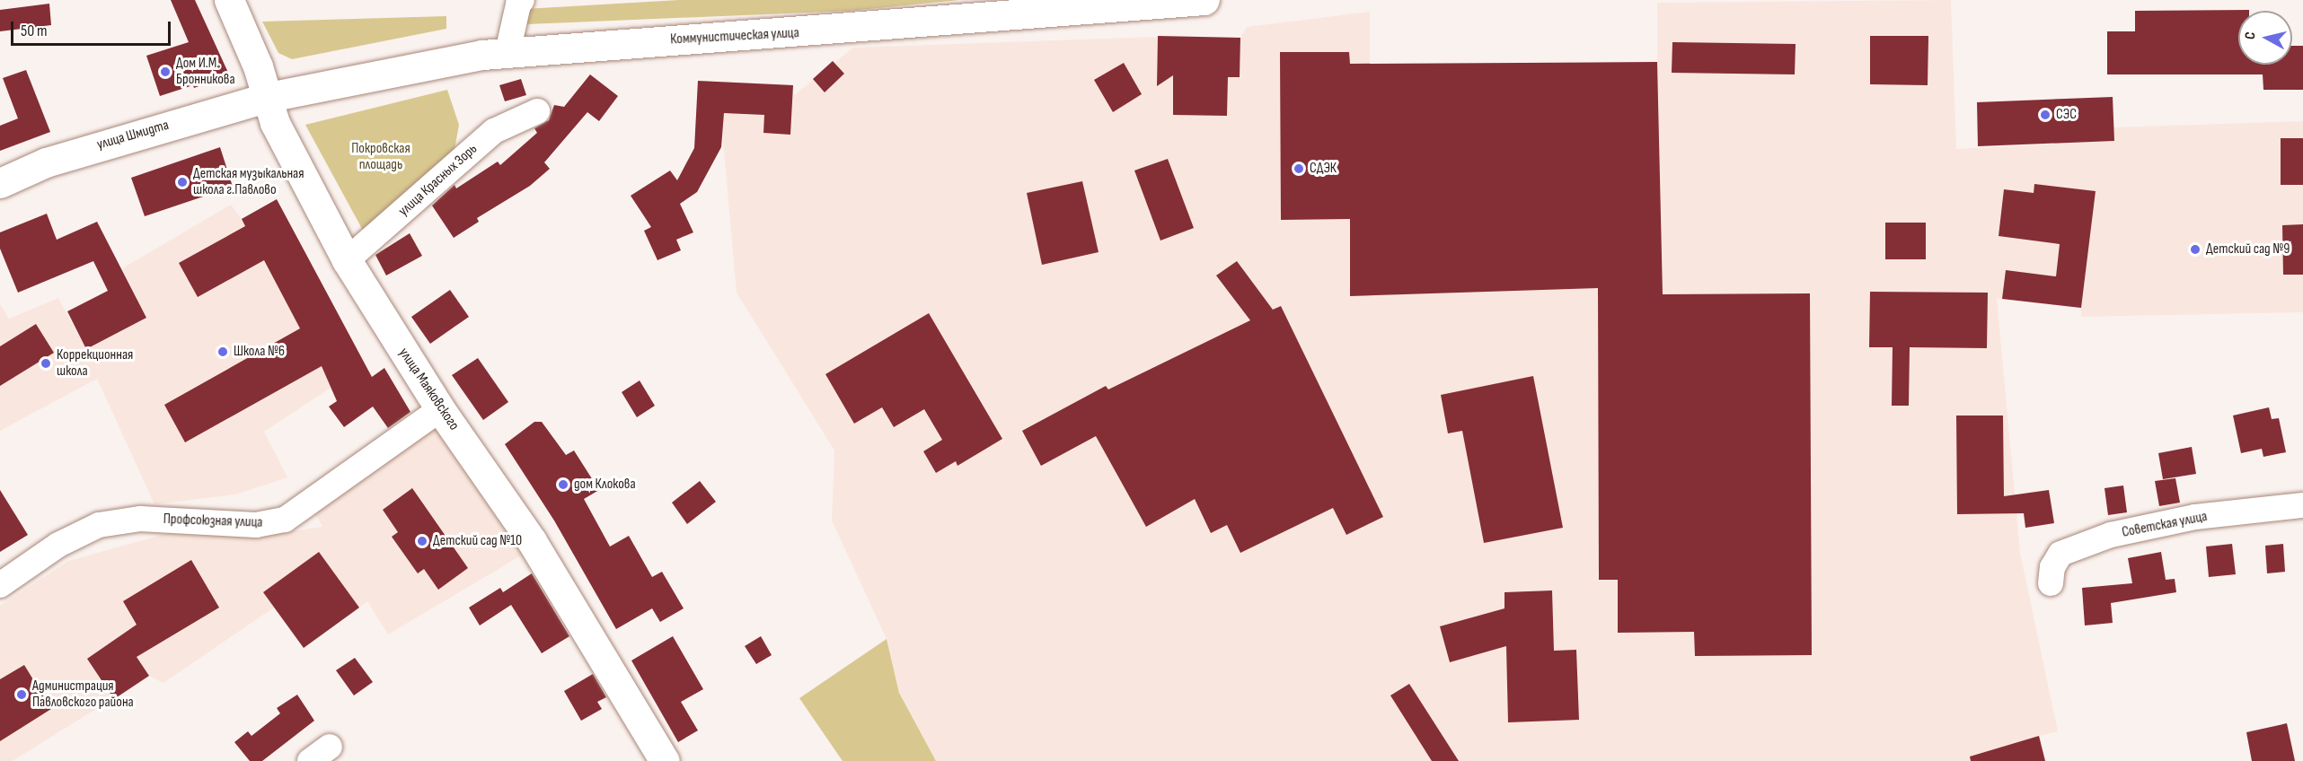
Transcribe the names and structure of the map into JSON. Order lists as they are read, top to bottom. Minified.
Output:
{"streets":{"main road":["Коммунистическая улица","улица Шмидта","улица Маяковского"],"street":["улица Красных Зорь","Профсоюзная улица","Советская улица"]},"crossings":[["Коммунистическая улица","улица Шмидта"],["Коммунистическая улица","улица Маяковского"],["улица Шмидта","улица Маяковского"],["улица Красных Зорь","улица Маяковского"],["улица Маяковского","Профсоюзная улица"]],"parks":["Покровская площадь"],"places":["Дом И.М. Бронникова","СЭС","СДЭК","Детская музыкальная школа г.Павлово","Детский сад №9","Школа №6","Коррекционная школа","дом Клокова","Детский сад №10","Администрация Павловского района"],"scale_bar":"50 m","north":"left"}
